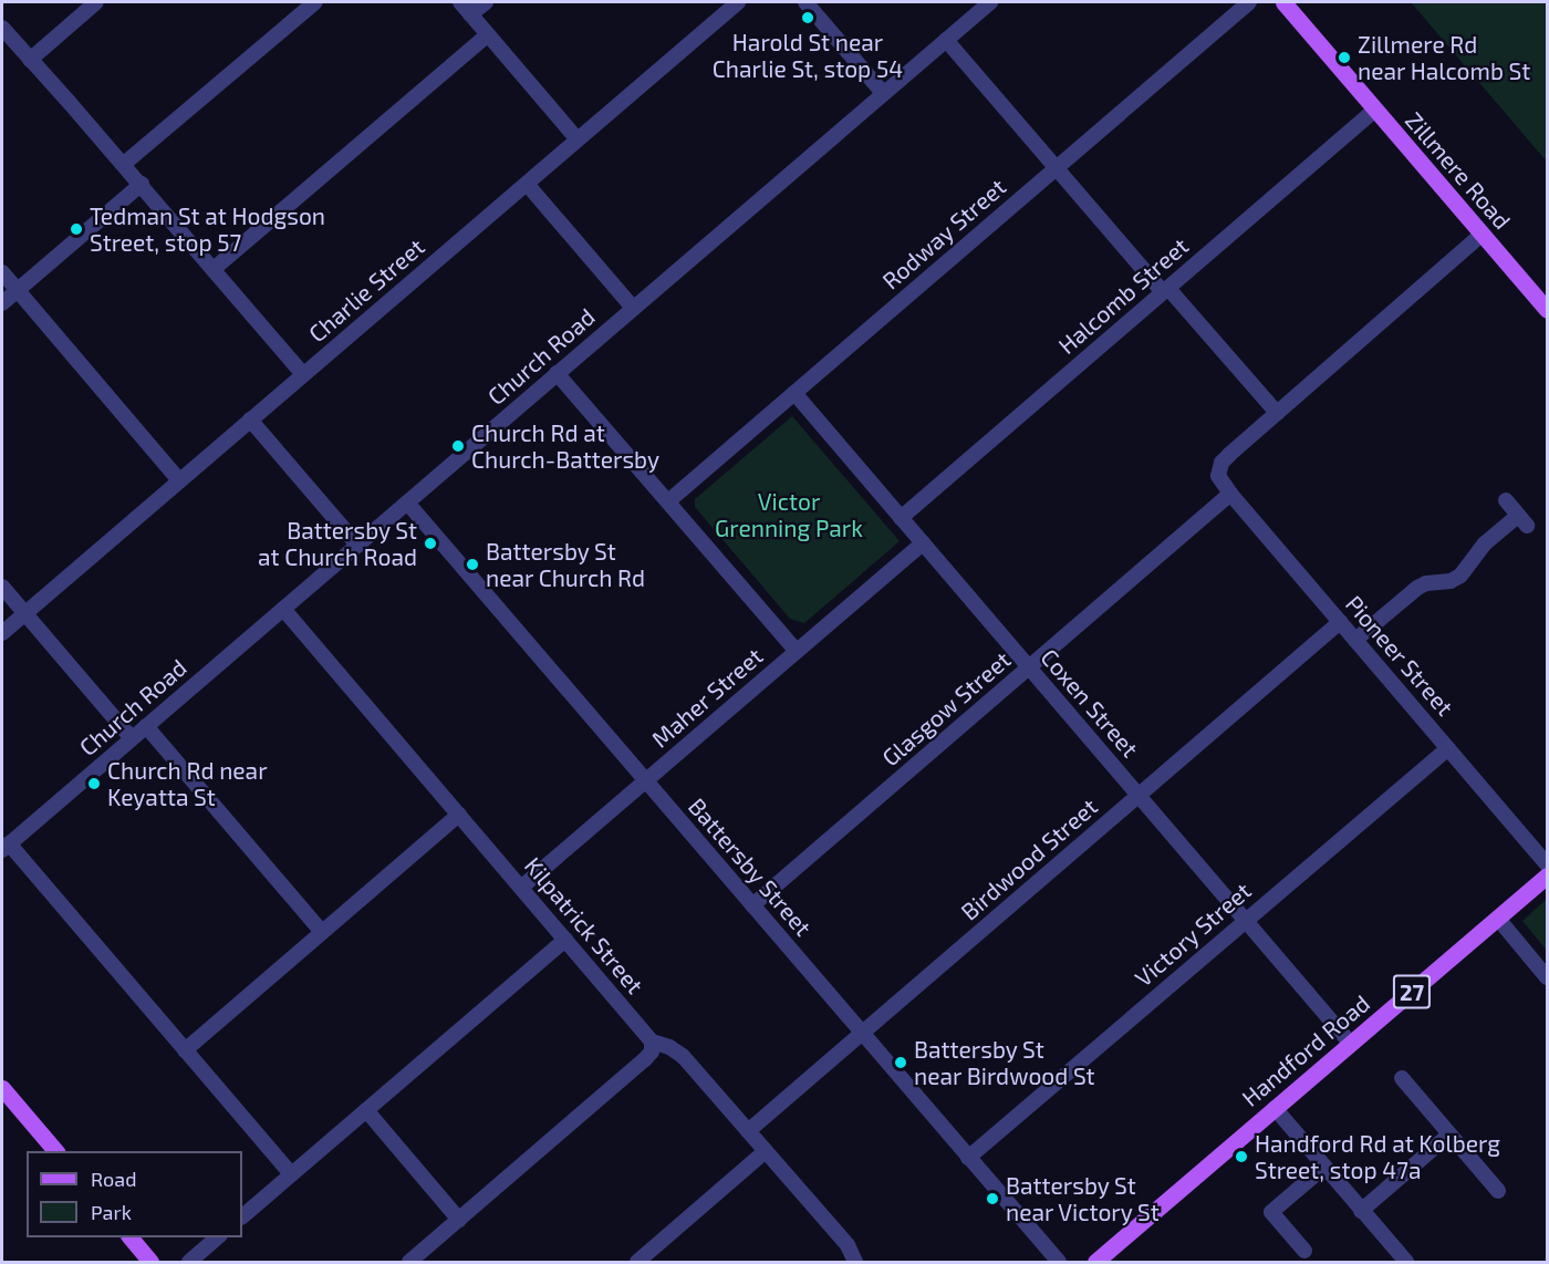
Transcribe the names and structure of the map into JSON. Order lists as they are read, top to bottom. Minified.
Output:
{"streets":{"main road":["Zillmere Road","27","Handford Road"],"street":["Rodway Street","Charlie Street","Halcomb Street","Church Road","Pioneer Street","Maher Street","Coxen Street","Glasgow Street","Birdwood Street","Battersby Street","Kilpatrick Street","Victory Street"]},"crossings":[["Zillmere Road","Halcomb Street"],["Rodway Street","Coxen Street"],["Halcomb Street","Coxen Street"],["Church Road","Battersby Street"],["Church Road","Kilpatrick Street"],["Pioneer Street","Glasgow Street"],["Pioneer Street","Birdwood Street"],["Pioneer Street","Victory Street"],["Maher Street","Coxen Street"],["Maher Street","Battersby Street"],["Maher Street","Kilpatrick Street"],["Coxen Street","Glasgow Street"],["Coxen Street","Birdwood Street"],["Coxen Street","Victory Street"],["Coxen Street","Handford Road"],["Glasgow Street","Battersby Street"],["Birdwood Street","Battersby Street"],["Birdwood Street","Kilpatrick Street"],["Battersby Street","Victory Street"]],"parks":["Victor Grenning Park"],"places":["Harold St near Charlie St, stop 54","Zillmere Rd near Halcomb St","Tedman St at Hodgson Street, stop 57","Church Rd at Church-Battersby","Battersby St at Church Road","Battersby St near Church Rd","Church Rd near Keyatta St","Battersby St near Birdwood St","Handford Rd at Kolberg Street, stop 47a","Battersby St near Victory St"],"legend":["Road","Park"]}
